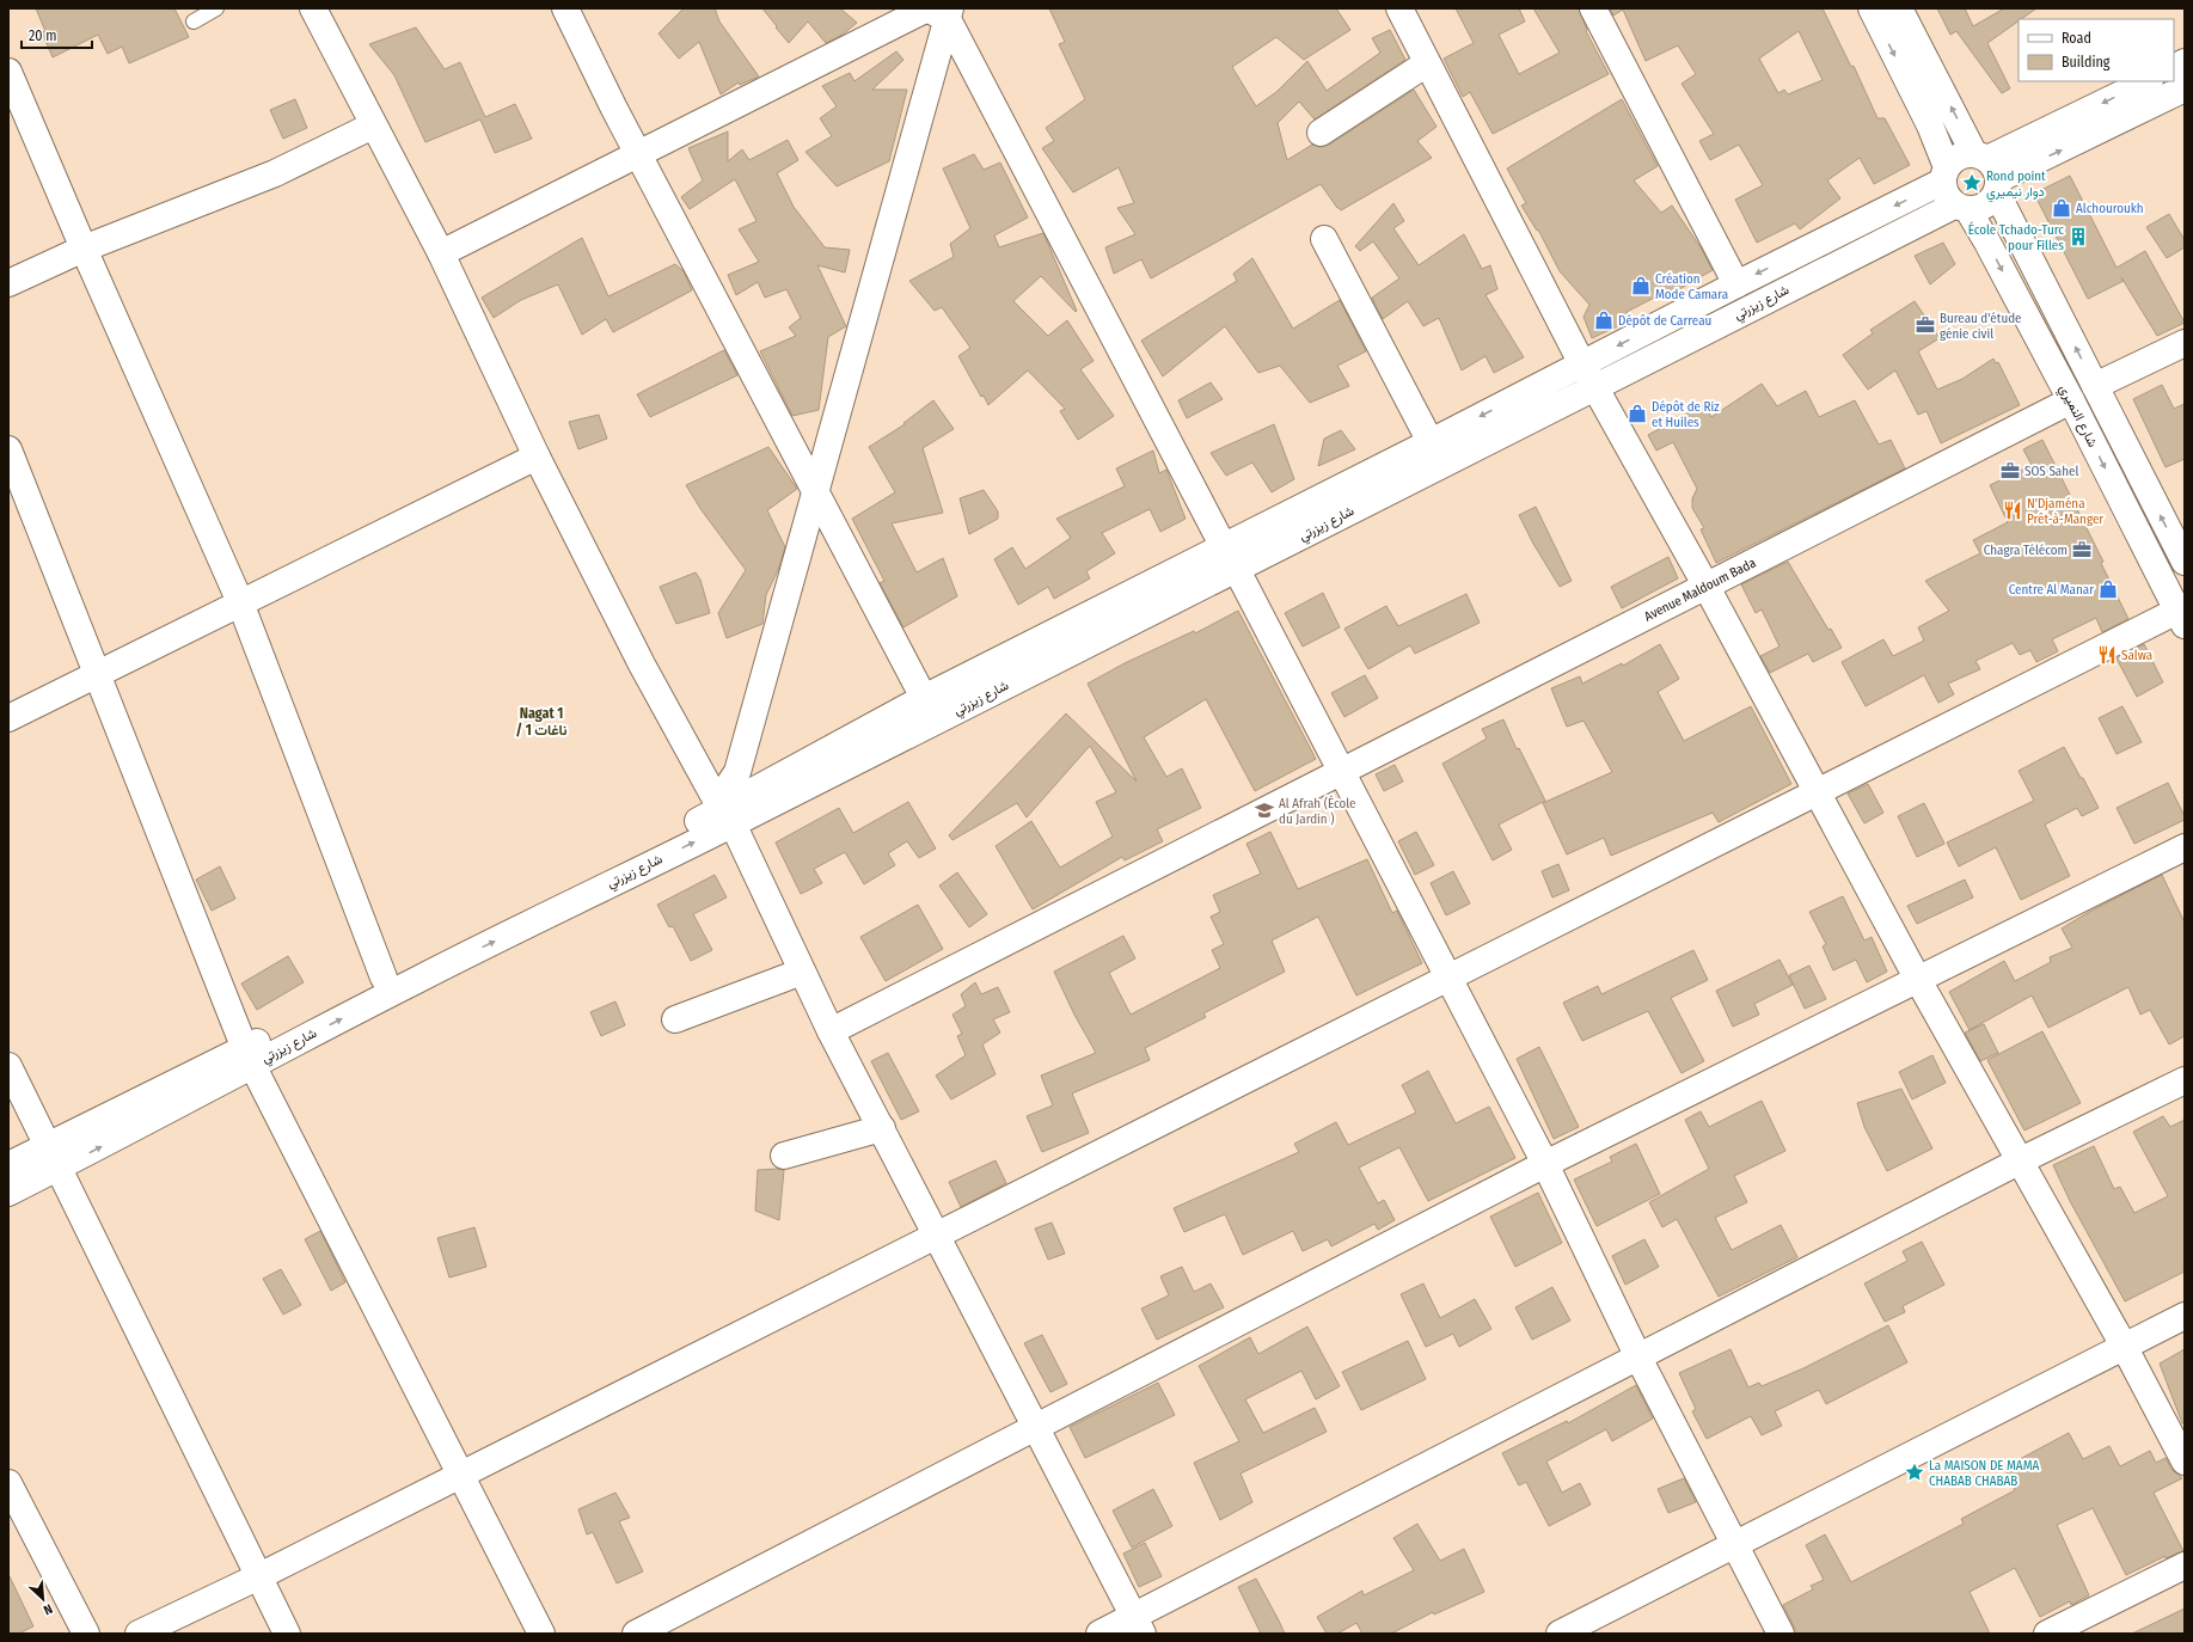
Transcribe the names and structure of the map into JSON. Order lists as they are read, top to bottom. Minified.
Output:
{"streets":{"street":["شارع زيزرتي","شارع النميري","Avenue Maldoum Bada"]},"crossings":[["شارع زيزرتي","شارع النميري"],["شارع النميري","Avenue Maldoum Bada"]],"districts":["Nagat 1 / ناغات 1"],"places":{"place":["Rond point دوار نيميري","La MAISON DE MAMA CHABAB CHABAB"],"shop":["Alchouroukh","Création Mode Camara","Dépôt de Carreau","Dépôt de Riz et Huiles","Centre Al Manar"],"building":["École Tchado-Turc pour Filles"],"office":["Bureau d'étude génie civil","SOS Sahel","Chagra Télécom"],"restaurant":["N'Djaména Prêt-à-Manger","Salwa"],"school or university":["Al Afrah (École du Jardin )"]},"legend":["Road","Building"],"scale_bar":"20 m","north":"bottom right"}
